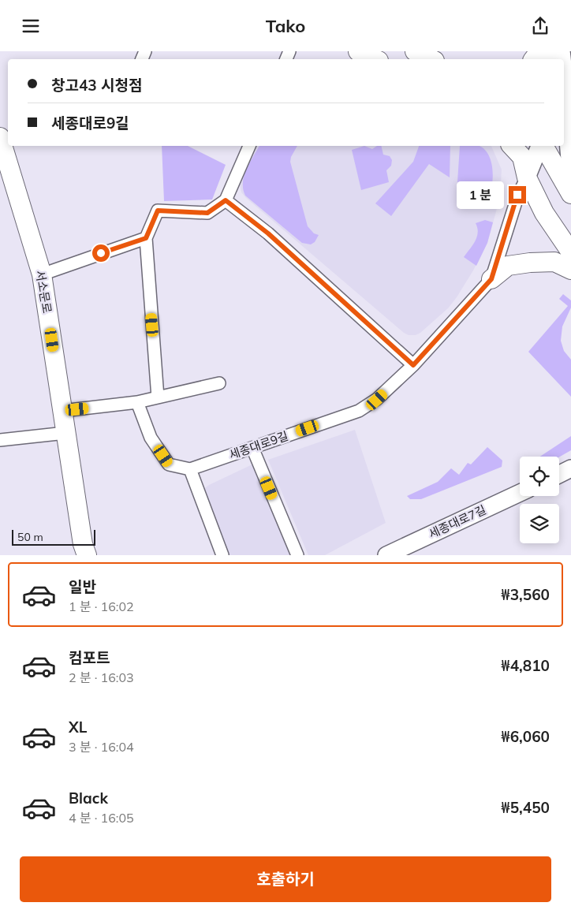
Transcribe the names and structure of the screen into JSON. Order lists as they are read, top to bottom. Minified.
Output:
{"streets":{"main road":["서소문로"],"street":["세종대로9길","세종대로7길"]},"scale_bar":"50 m","page":{"header":"Tako","banner":["창고43 시청점","세종대로9길"],"bubble":"1 분","scale":"50 m","list":[{"name":"일반","note":"1 분 · 16:02","value":"₩3,560"},{"name":"컴포트","note":"2 분 · 16:03","value":"₩4,810"},{"name":"XL","note":"3 분 · 16:04","value":"₩6,060"},{"name":"Black","note":"4 분 · 16:05","value":"₩5,450"}],"buttons":"호출하기"}}
